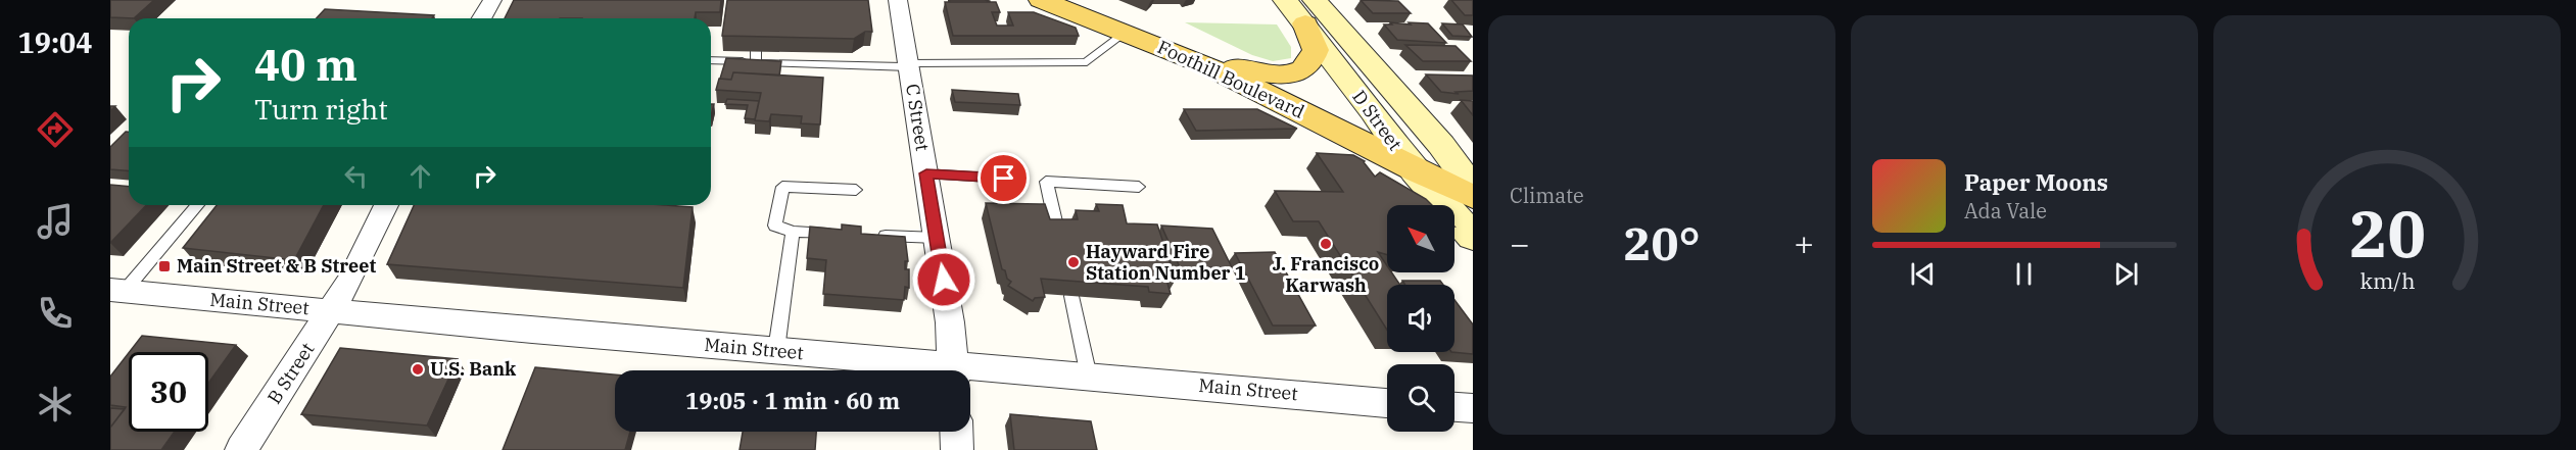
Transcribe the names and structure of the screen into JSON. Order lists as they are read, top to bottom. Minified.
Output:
{"streets":{"main road":["Foothill Boulevard","D Street"],"street":["C Street","Main Street","B Street"]},"crossings":[["Foothill Boulevard","D Street"],["Main Street","B Street"]],"places":{"other":["J. Francisco Karwash","Hayward Fire Station Number 1","U.S. Bank"],"transit":["Main Street & B Street"]},"north":"top left","page":{"tabs":"19:04","tile":"Climate","turn":["40 m","Turn right"],"song":["Paper Moons","Ada Vale"],"heat":["−","20°","+"],"limit":"30","trip":"19:05 · 1 min · 60 m","gauge":["20","km/h"]}}
